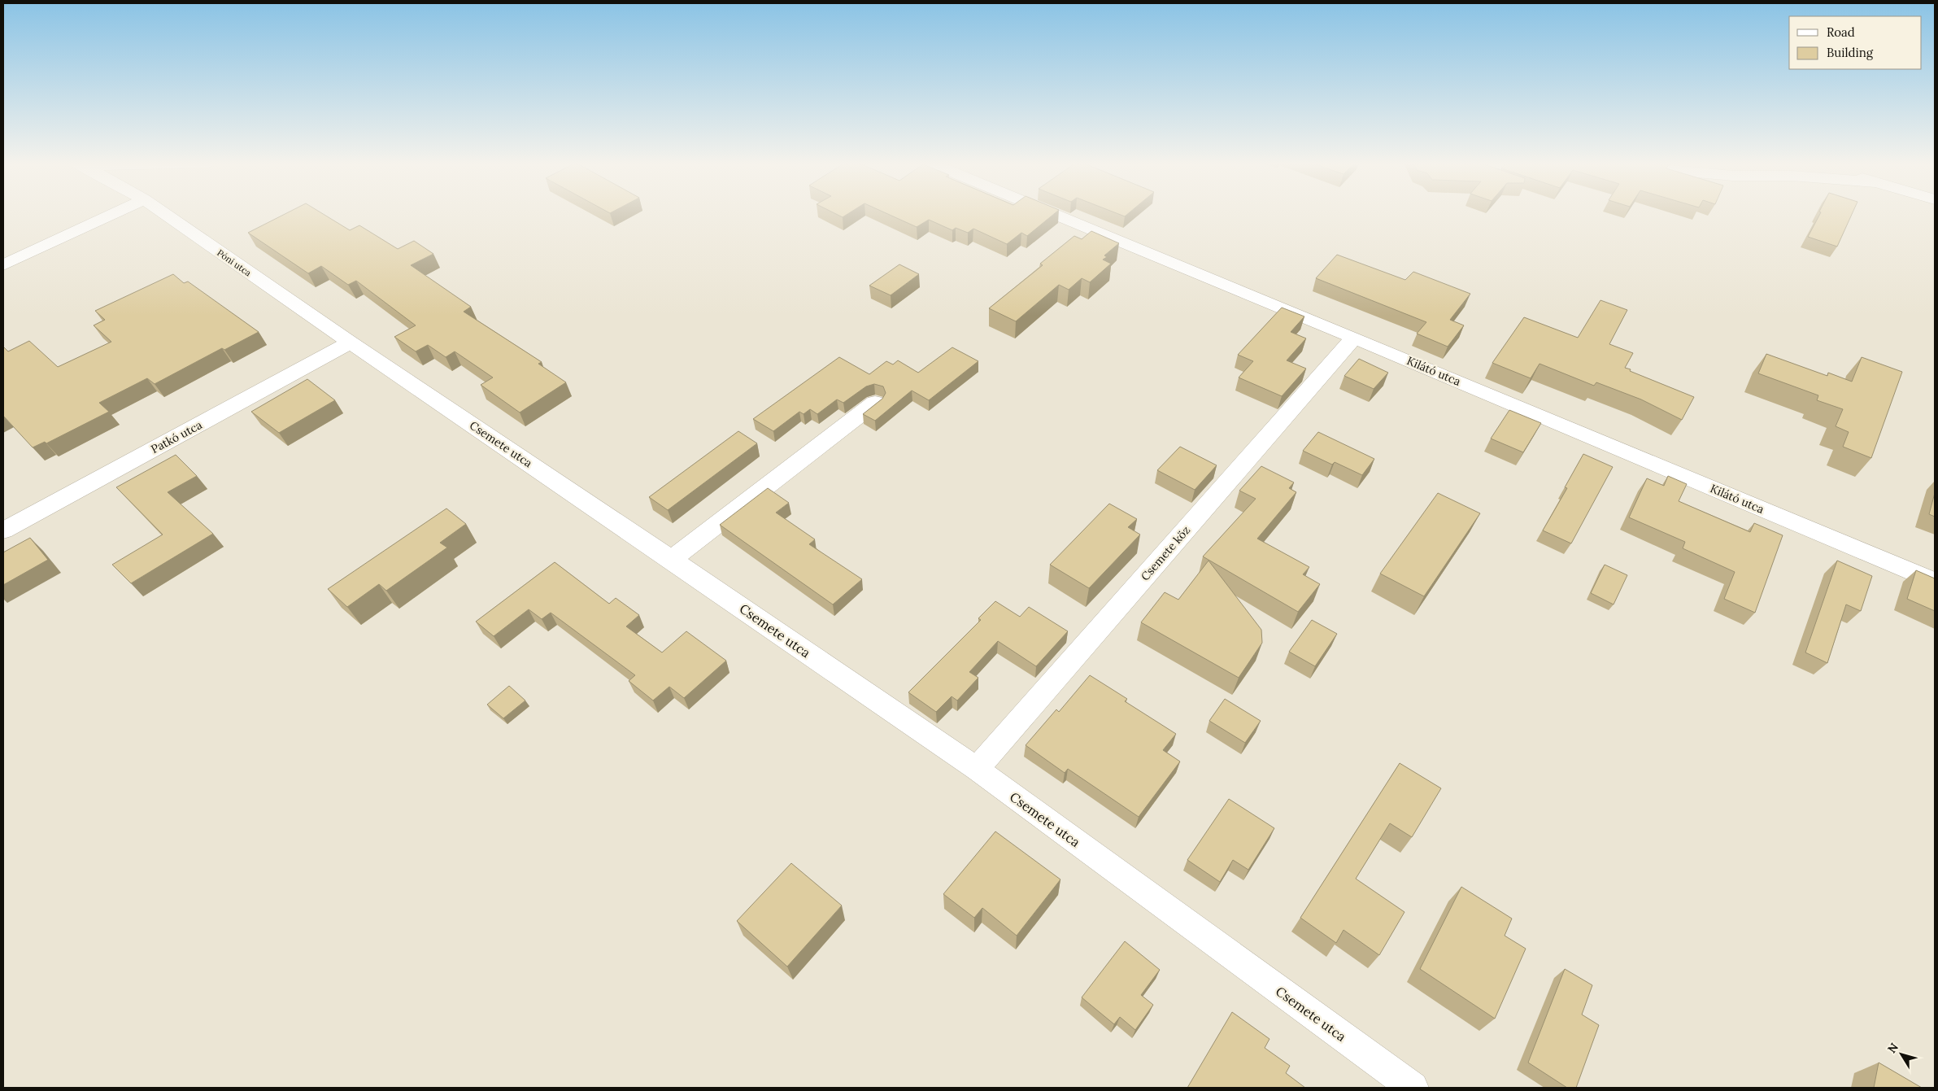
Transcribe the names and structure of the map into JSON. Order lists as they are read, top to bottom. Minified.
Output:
{"streets":{"street":["Póni utca","Kilátó utca","Patkó utca","Csemete utca","Csemete köz"]},"crossings":[["Póni utca","Patkó utca"],["Póni utca","Csemete utca"],["Kilátó utca","Csemete köz"],["Patkó utca","Csemete utca"],["Csemete utca","Csemete köz"]],"legend":["Road","Building"],"north":"top left"}
